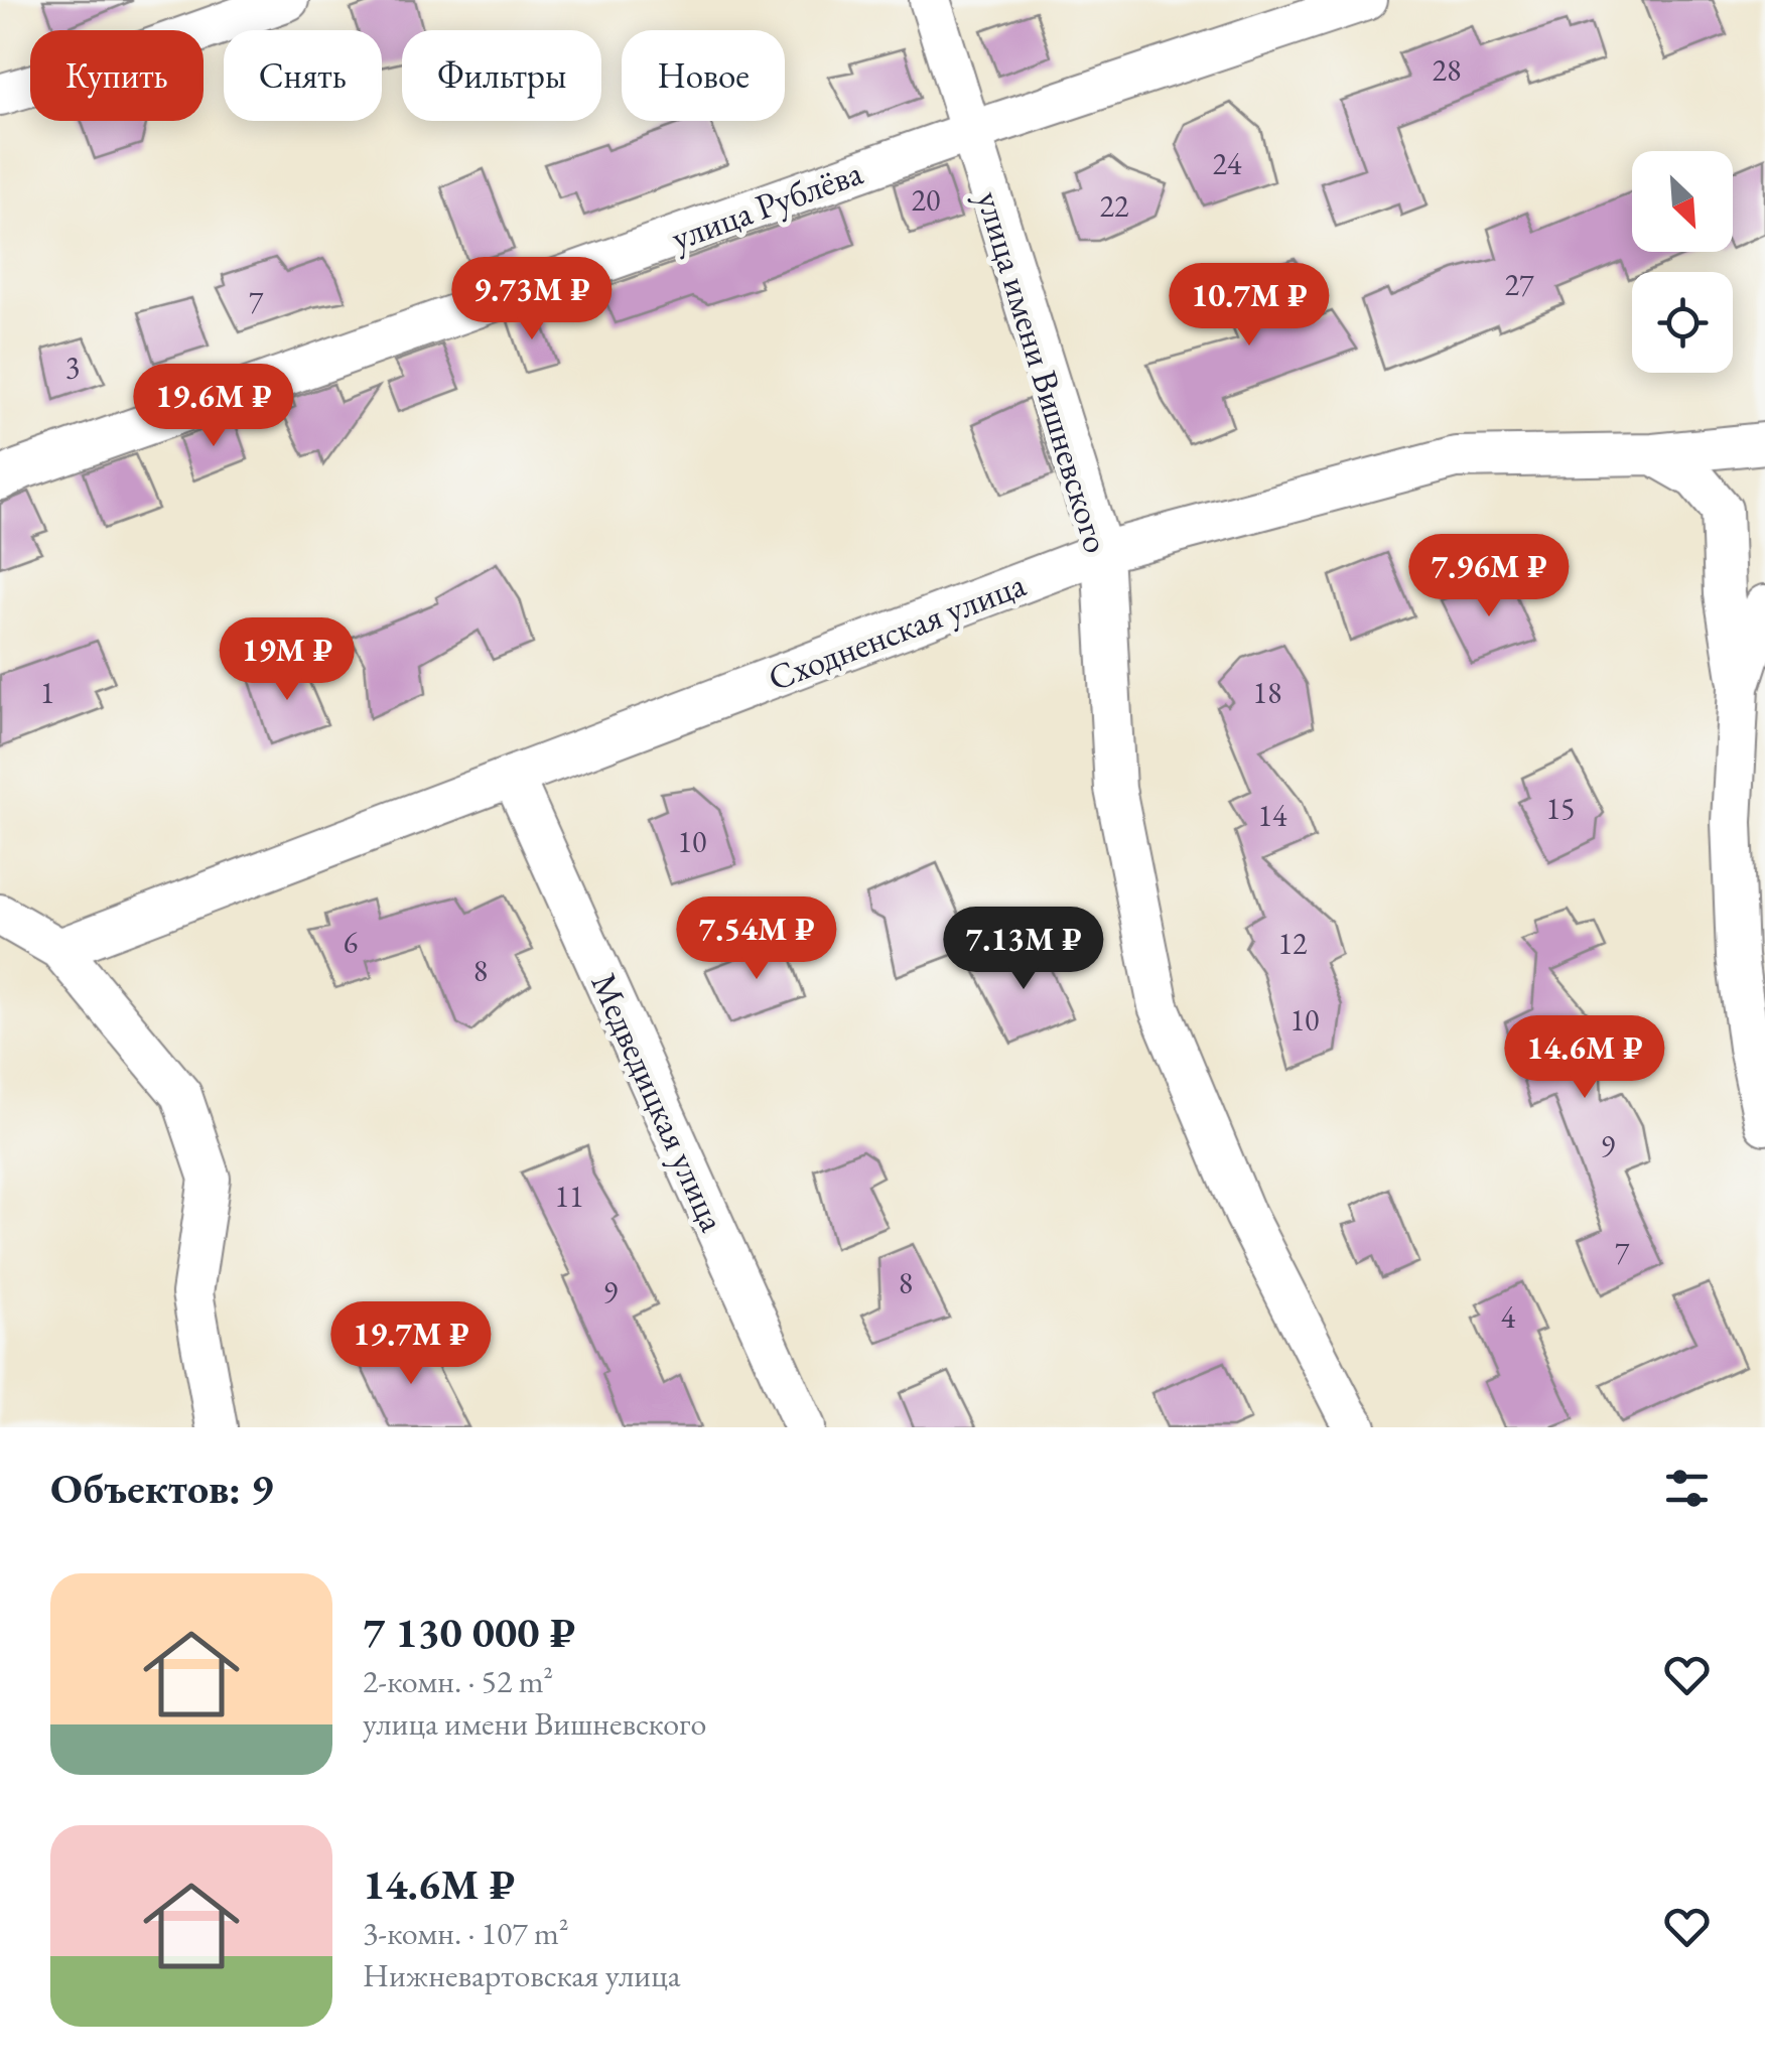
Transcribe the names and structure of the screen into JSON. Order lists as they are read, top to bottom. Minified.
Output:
{"streets":{"street":["улица Рублёва","улица имени Вишневского","Сходненская улица","Медведицкая улица"]},"crossings":[["улица Рублёва","улица имени Вишневского"],["улица имени Вишневского","Сходненская улица"],["Сходненская улица","Медведицкая улица"]],"house_numbers":["28","24","20","22","27","7","3","1","18","15","14","10","6","12","8","10","9","11","7","8","9","4"],"north":"bottom right","page":{"chip":["Купить","Снять","Фильтры","Новое"],"price":["9.73M ₽","10.7M ₽","19.6M ₽","7.96M ₽","19M ₽","7.54M ₽","7.13M ₽","14.6M ₽","19.7M ₽"],"heading":"Объектов: 9","list":[{"name":"7 130 000 ₽","note":"2-комн. · 52 m² · улица имени Вишневского"},{"name":"14.6M ₽","note":"3-комн. · 107 m² · Нижневартовская улица"}]}}
